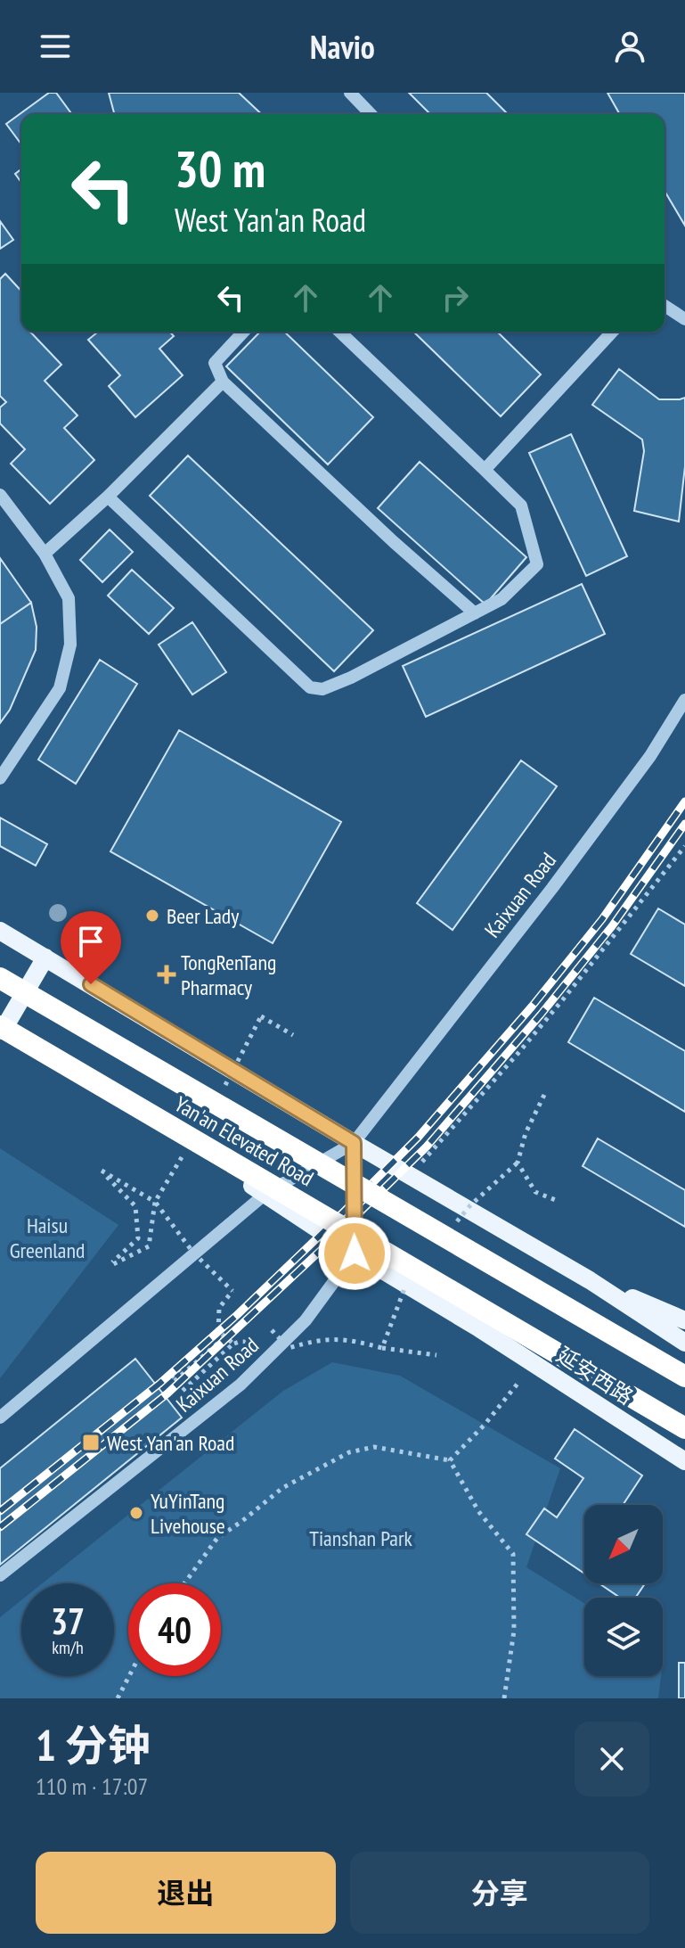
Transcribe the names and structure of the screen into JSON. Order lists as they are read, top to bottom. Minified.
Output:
{"streets":{"highway":["Yan'an Elevated Road"],"main road":["延安西路"],"street":["Kaixuan Road"]},"parks":["Haisu Greenland","Tianshan Park"],"places":{"other":["Beer Lady","YuYinTang Livehouse"],"health":["TongRenTang Pharmacy"],"transit":["West Yan'an Road"]},"north":"bottom left","page":{"header":"Navio","turn":["30 m","West Yan'an Road"],"speed":"37 km/h","limit":"40","heading":["1 分钟","110 m · 17:07"],"buttons":["退出","分享"]}}
